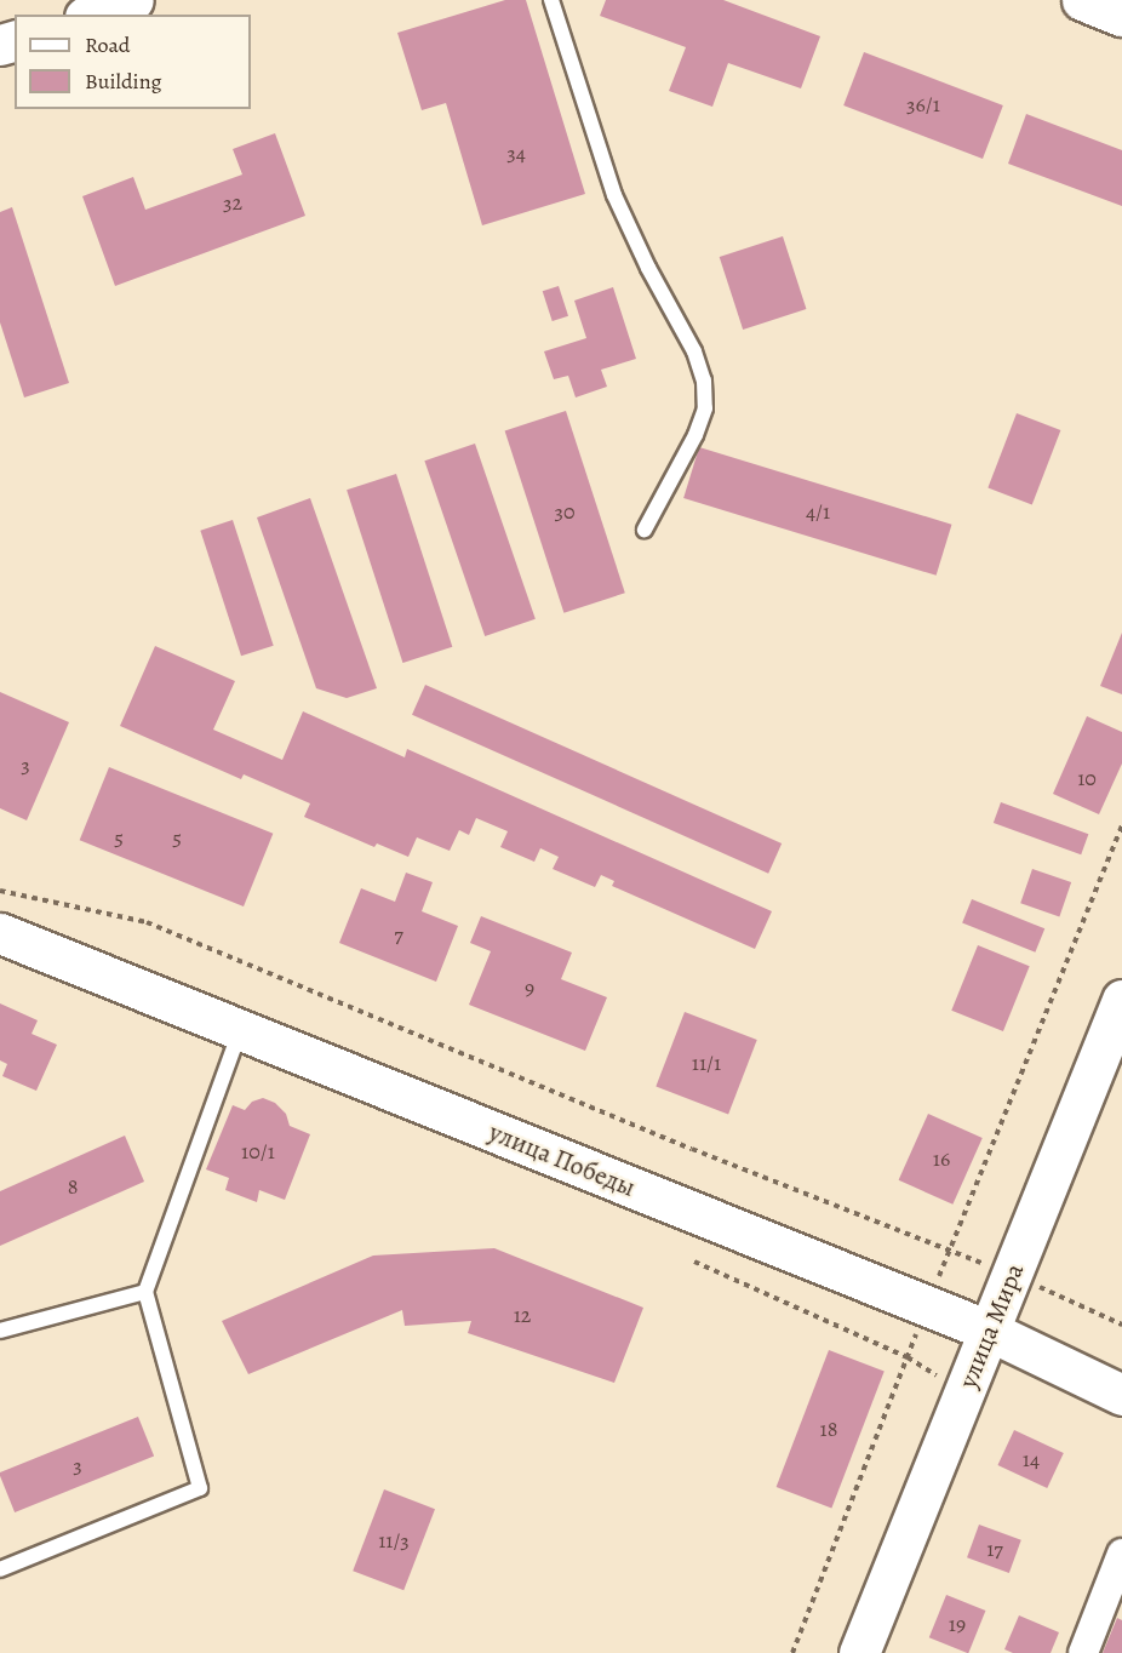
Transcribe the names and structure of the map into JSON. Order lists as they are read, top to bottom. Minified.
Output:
{"streets":{"street":["улица Победы","улица Мира"]},"crossings":[["улица Победы","улица Мира"]],"house_numbers":["36/1","34","32","30","4/1","3","10","5","5","7","9","11/1","10/1","16","8","12","18","14","3","11/3","17","19"],"legend":["Road","Building"]}
